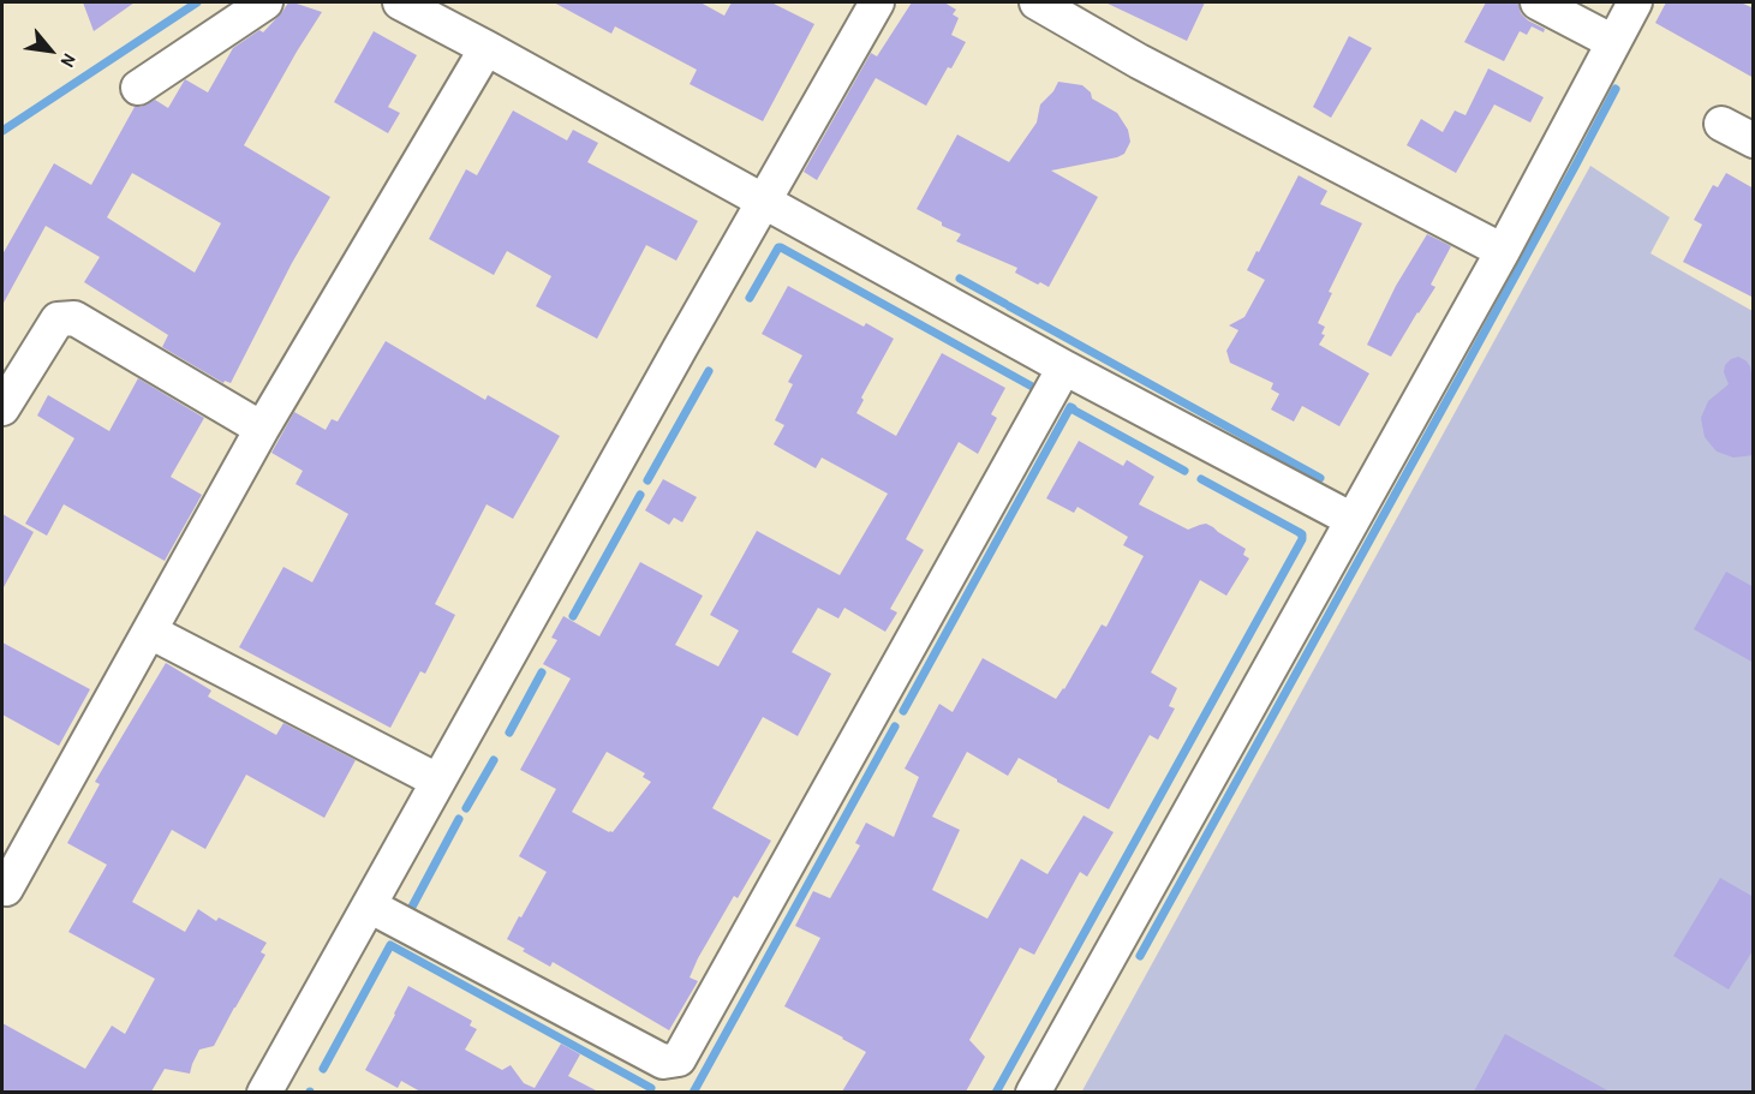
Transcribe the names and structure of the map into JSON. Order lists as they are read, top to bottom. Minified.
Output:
{"north":"bottom right"}
